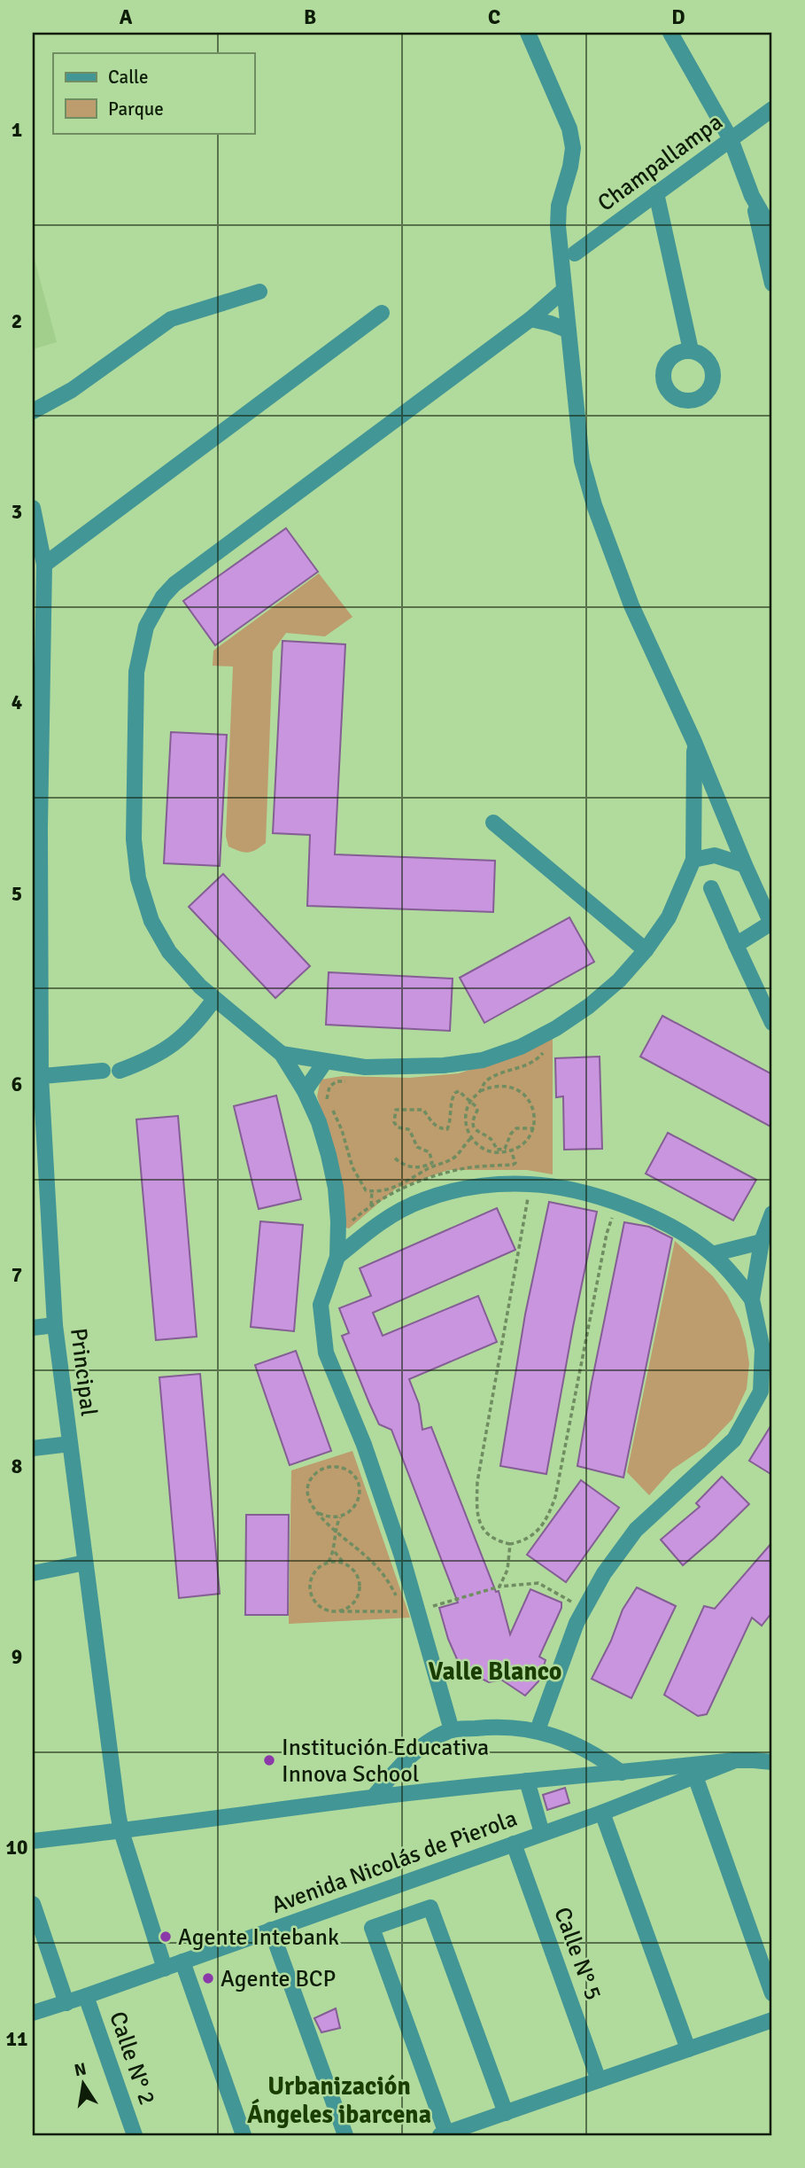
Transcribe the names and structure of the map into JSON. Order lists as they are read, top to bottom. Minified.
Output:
{"streets":{"street":["Champallampa","Principal","Avenida Nicolás de Pierola","Calle N° 5","Calle N° 2"]},"crossings":[["Principal","Avenida Nicolás de Pierola"],["Avenida Nicolás de Pierola","Calle N° 5"],["Avenida Nicolás de Pierola","Calle N° 2"]],"districts":["Valle Blanco","Urbanización Ángeles ibarcena"],"places":["Institución Educativa Innova School","Agente Intebank","Agente BCP"],"legend":["Calle","Parque"],"north":"top","grid":{"columns":["A","B","C","D"],"rows":["1","2","3","4","5","6","7","8","9","10","11"]}}
